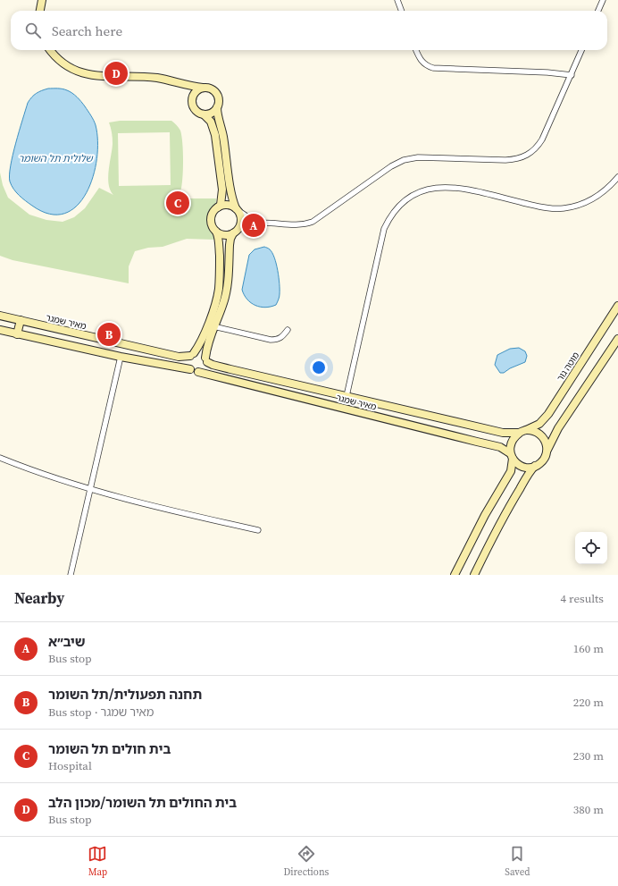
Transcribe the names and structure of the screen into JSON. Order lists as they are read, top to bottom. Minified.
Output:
{"streets":{"street":["מאיר שמגר","מוטה גור"]},"crossings":[["מאיר שמגר","מוטה גור"]],"water":["שלולית תל השומר"],"page":{"search":"Search here","pins":["D","C","A","B"],"heading":["Nearby","4 results"],"list":[{"mark":"A","name":"שיב״א","note":"Bus stop","value":"160 m"},{"mark":"B","name":"תחנה תפעולית/תל השומר","note":"Bus stop · מאיר שמגר","value":"220 m"},{"mark":"C","name":"בית חולים תל השומר","note":"Hospital","value":"230 m"},{"mark":"D","name":"בית החולים תל השומר/מכון הלב","note":"Bus stop","value":"380 m"}],"nav":["Map","Directions","Saved"]}}
